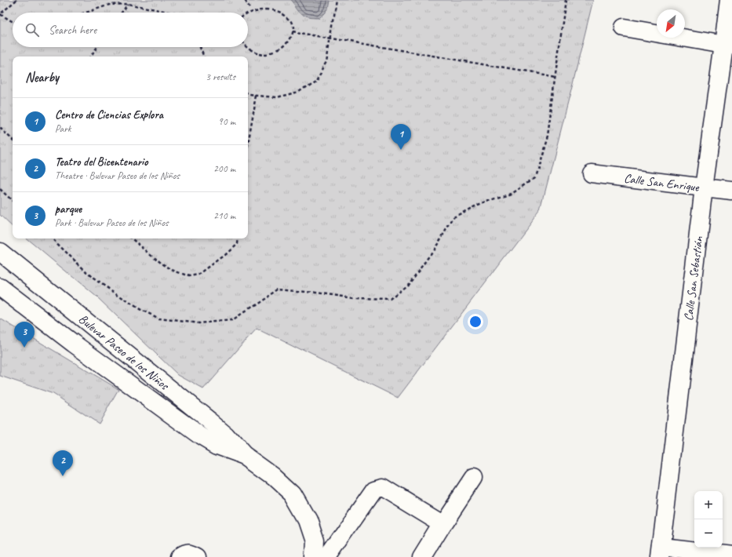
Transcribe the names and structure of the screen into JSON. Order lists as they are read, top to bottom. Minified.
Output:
{"streets":{"street":["Calle San Enrique","Calle San Sebastián","Bulevar Paseo de los Niños"]},"crossings":[["Calle San Enrique","Calle San Sebastián"]],"north":"bottom left","page":{"search":"Search here","heading":["Nearby","3 results"],"list":[{"mark":"1","name":"Centro de Ciencias Explora","note":"Park","value":"90 m"},{"mark":"2","name":"Teatro del Bicentenario","note":"Theatre · Bulevar Paseo de los Niños","value":"200 m"},{"mark":"3","name":"parque","note":"Park · Bulevar Paseo de los Niños","value":"210 m"}],"pins":["1","3","2"],"map_buttons":["+","−"]}}
